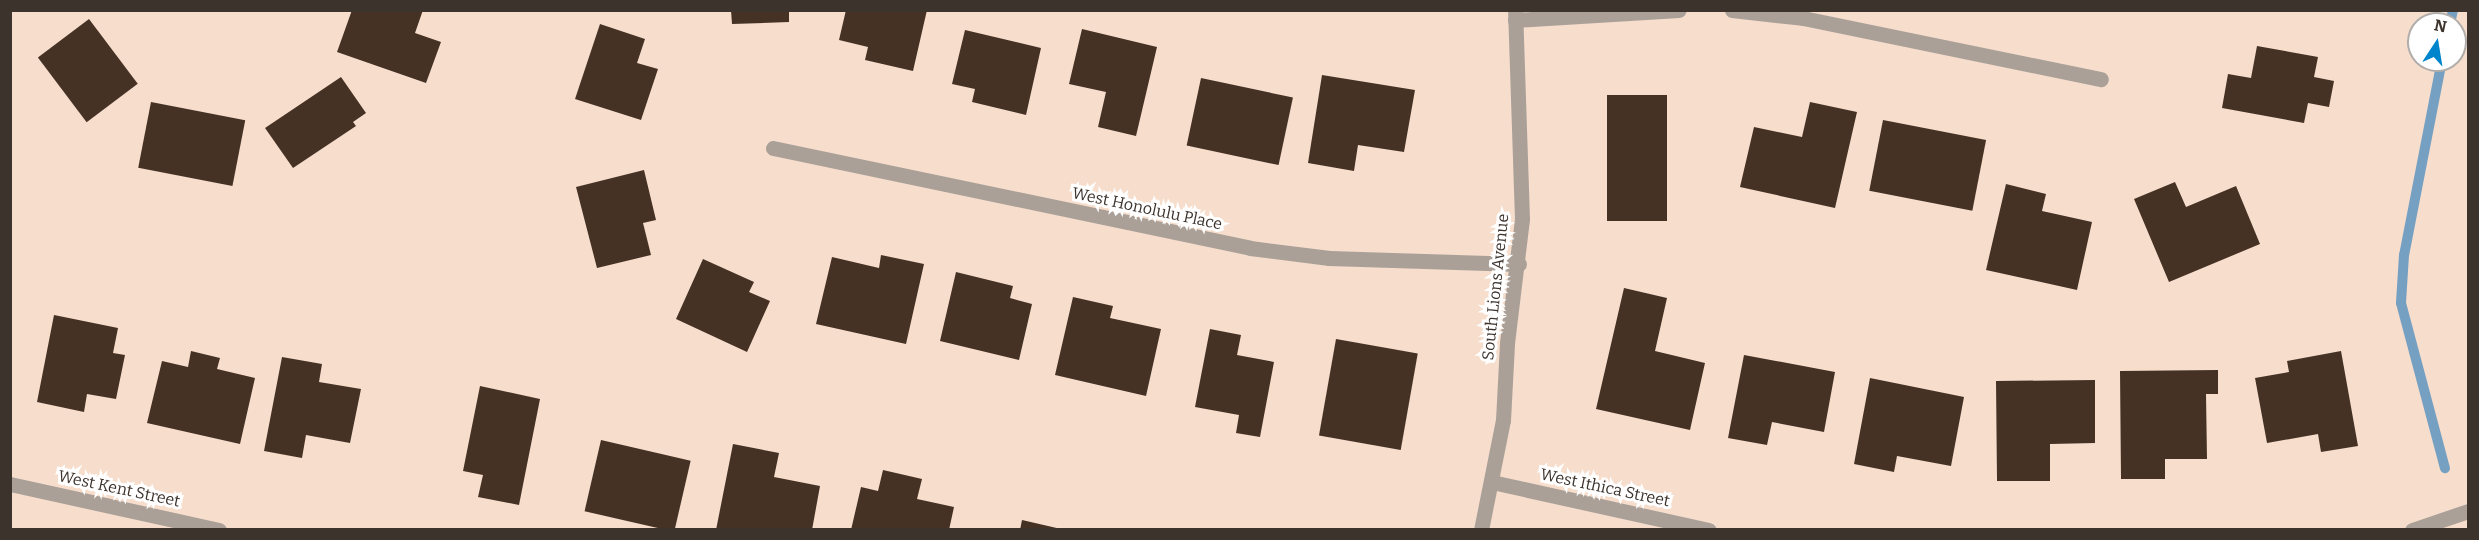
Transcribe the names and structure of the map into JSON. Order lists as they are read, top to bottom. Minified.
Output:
{"streets":{"street":["West Honolulu Place","South Lions Avenue","West Ithica Street","West Kent Street"]},"crossings":[["West Honolulu Place","South Lions Avenue"],["South Lions Avenue","West Ithica Street"]],"north":"top"}
